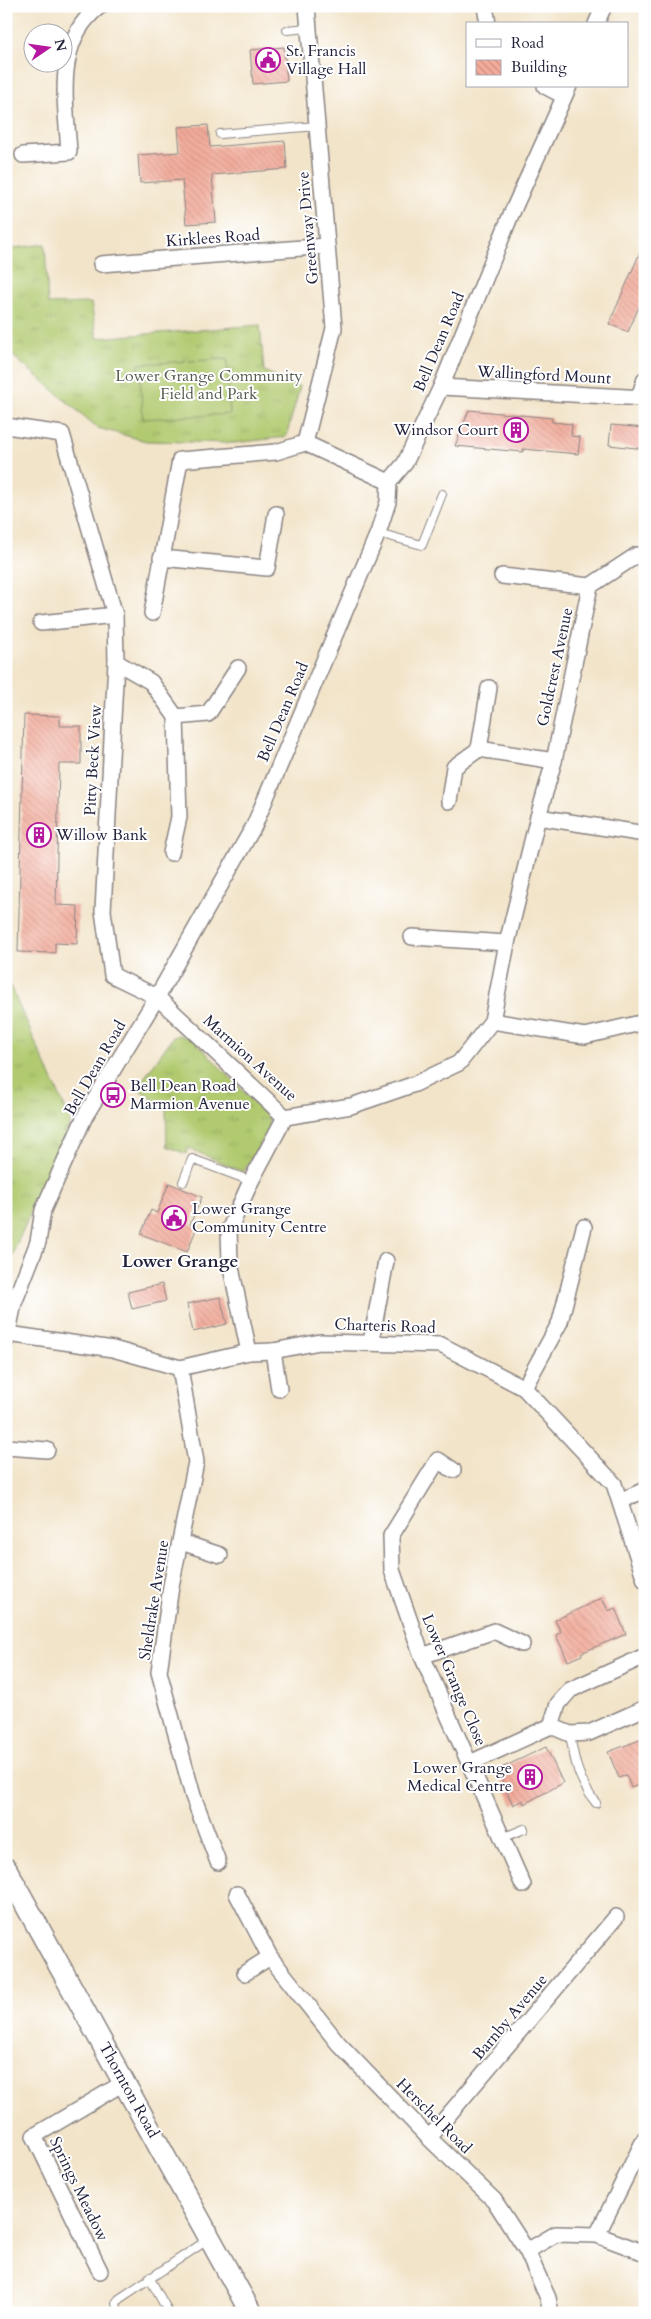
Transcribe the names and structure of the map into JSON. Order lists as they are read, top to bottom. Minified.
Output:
{"streets":{"main road":["Thornton Road"],"street":["Greenway Drive","Kirklees Road","Bell Dean Road","Wallingford Mount","Goldcrest Avenue","Pitty Beck View","Marmion Avenue","Charteris Road","Sheldrake Avenue","Lower Grange Close","Barnby Avenue","Herschel Road","Springs Meadow"]},"crossings":[["Greenway Drive","Kirklees Road"],["Bell Dean Road","Wallingford Mount"],["Bell Dean Road","Pitty Beck View"],["Bell Dean Road","Marmion Avenue"],["Bell Dean Road","Charteris Road"],["Goldcrest Avenue","Marmion Avenue"],["Pitty Beck View","Marmion Avenue"],["Charteris Road","Sheldrake Avenue"],["Barnby Avenue","Herschel Road"],["Thornton Road","Springs Meadow"]],"districts":["Lower Grange"],"parks":["Lower Grange Community Field and Park"],"places":{"public building":["St. Francis Village Hall","Lower Grange Community Centre"],"building":["Windsor Court","Willow Bank","Lower Grange Medical Centre"],"bus stop":["Bell Dean Road Marmion Avenue"]},"legend":["Road","Building"],"north":"right"}
